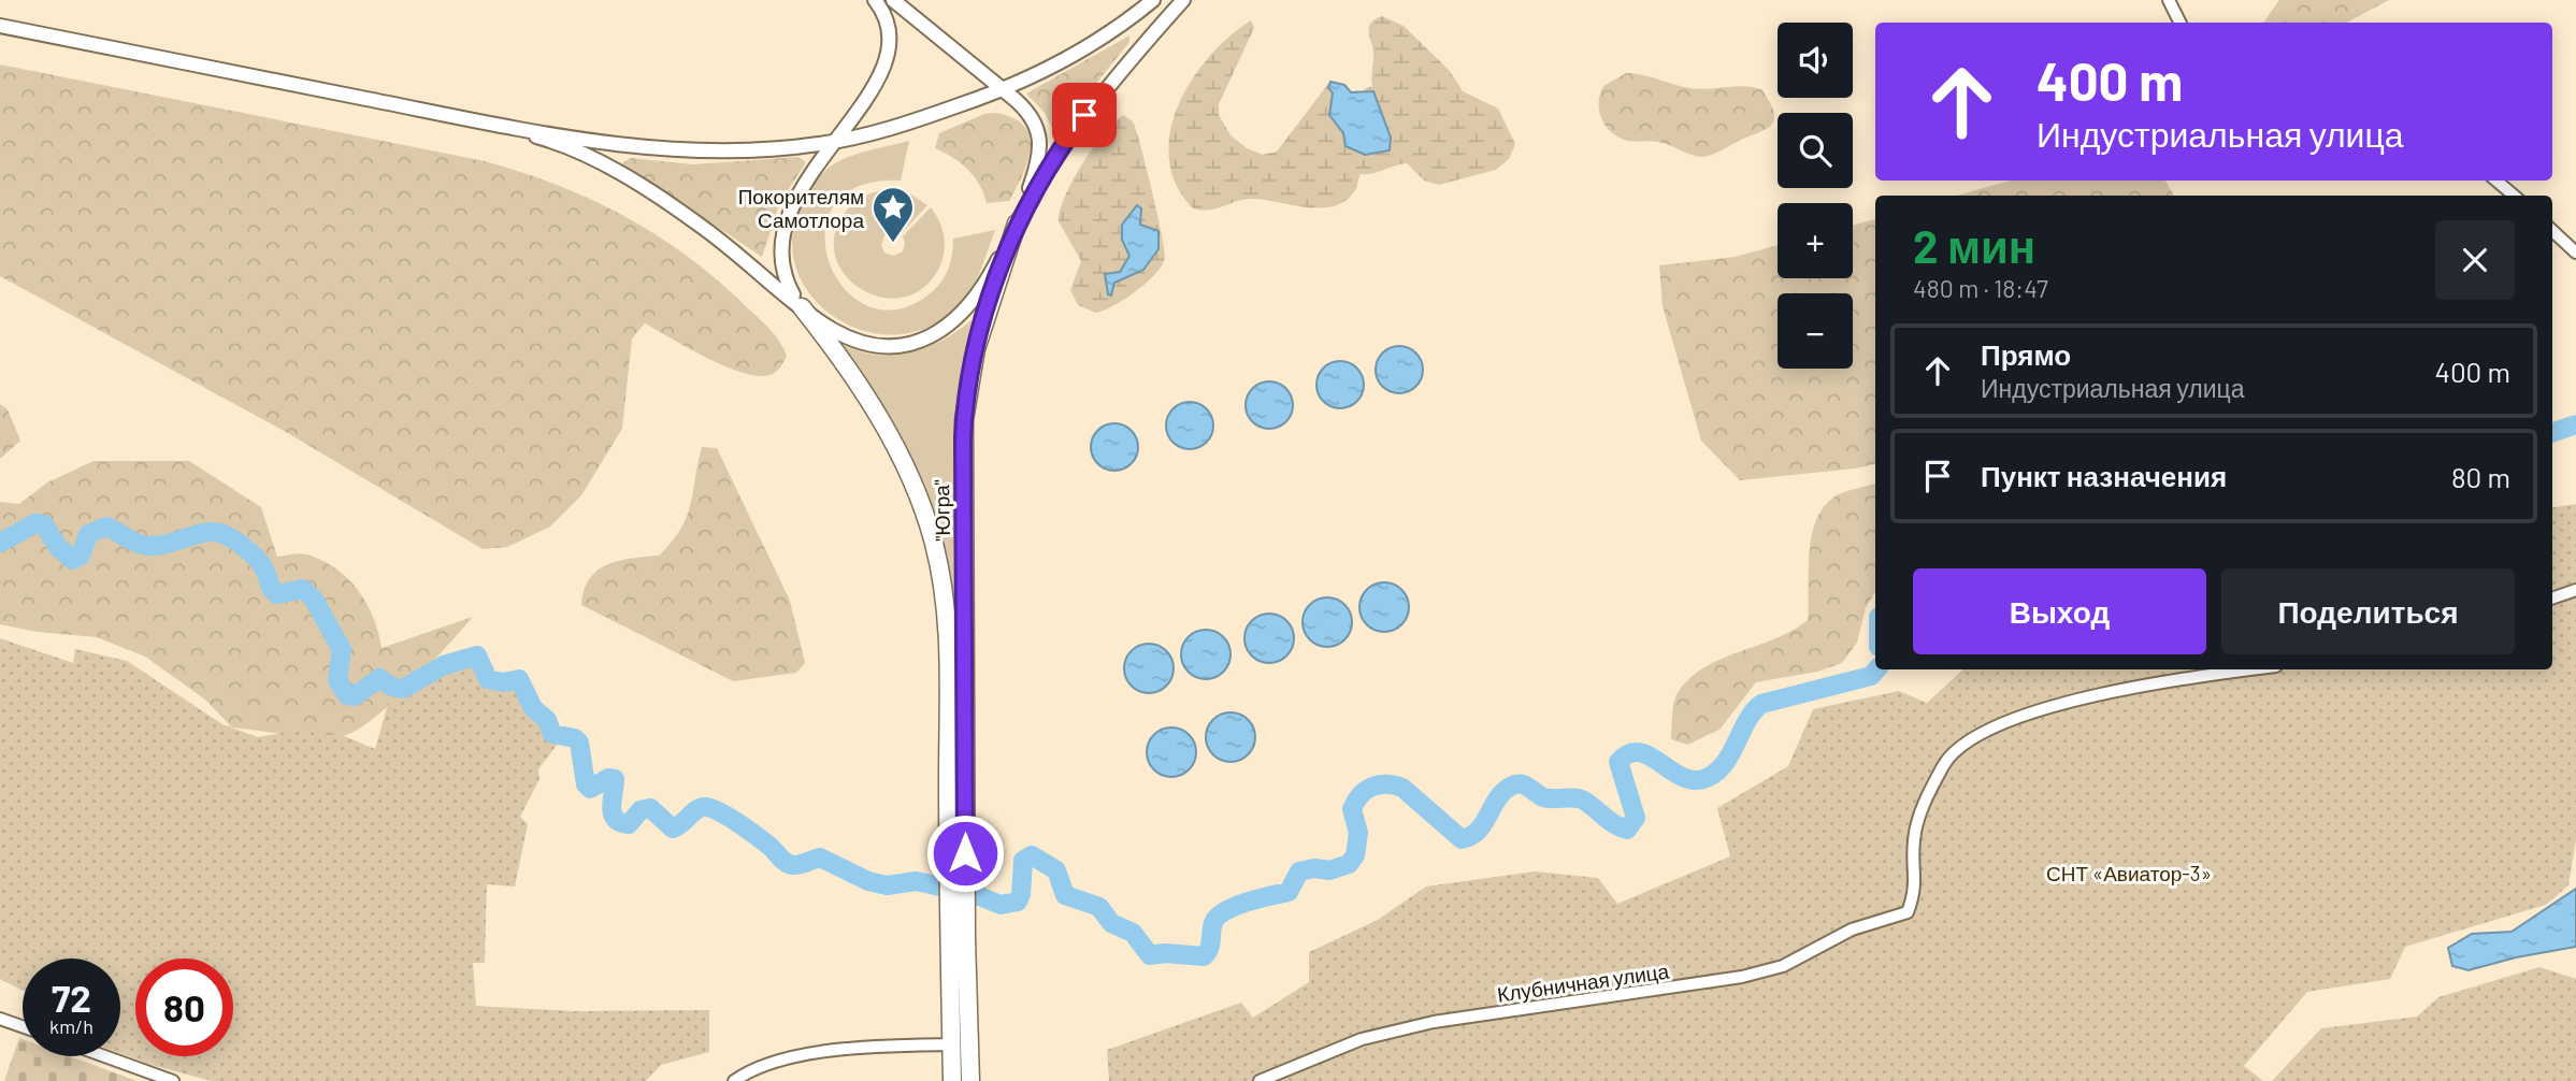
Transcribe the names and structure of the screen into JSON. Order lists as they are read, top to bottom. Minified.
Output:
{"streets":{"highway":["\"Югра\""],"street":["Клубничная улица"]},"parks":["СНТ «Авиатор-3»"],"places":{"place":["Покорителям Самотлора"]},"page":{"map_buttons":["+","−"],"turn":["400 m","Индустриальная улица"],"heading":["2 мин","480 m · 18:47"],"list":[{"name":"Прямо","note":"Индустриальная улица","value":"400 m"},{"name":"Пункт назначения","value":"80 m"}],"buttons":["Выход","Поделиться"],"speed":"72 km/h","limit":"80"}}
